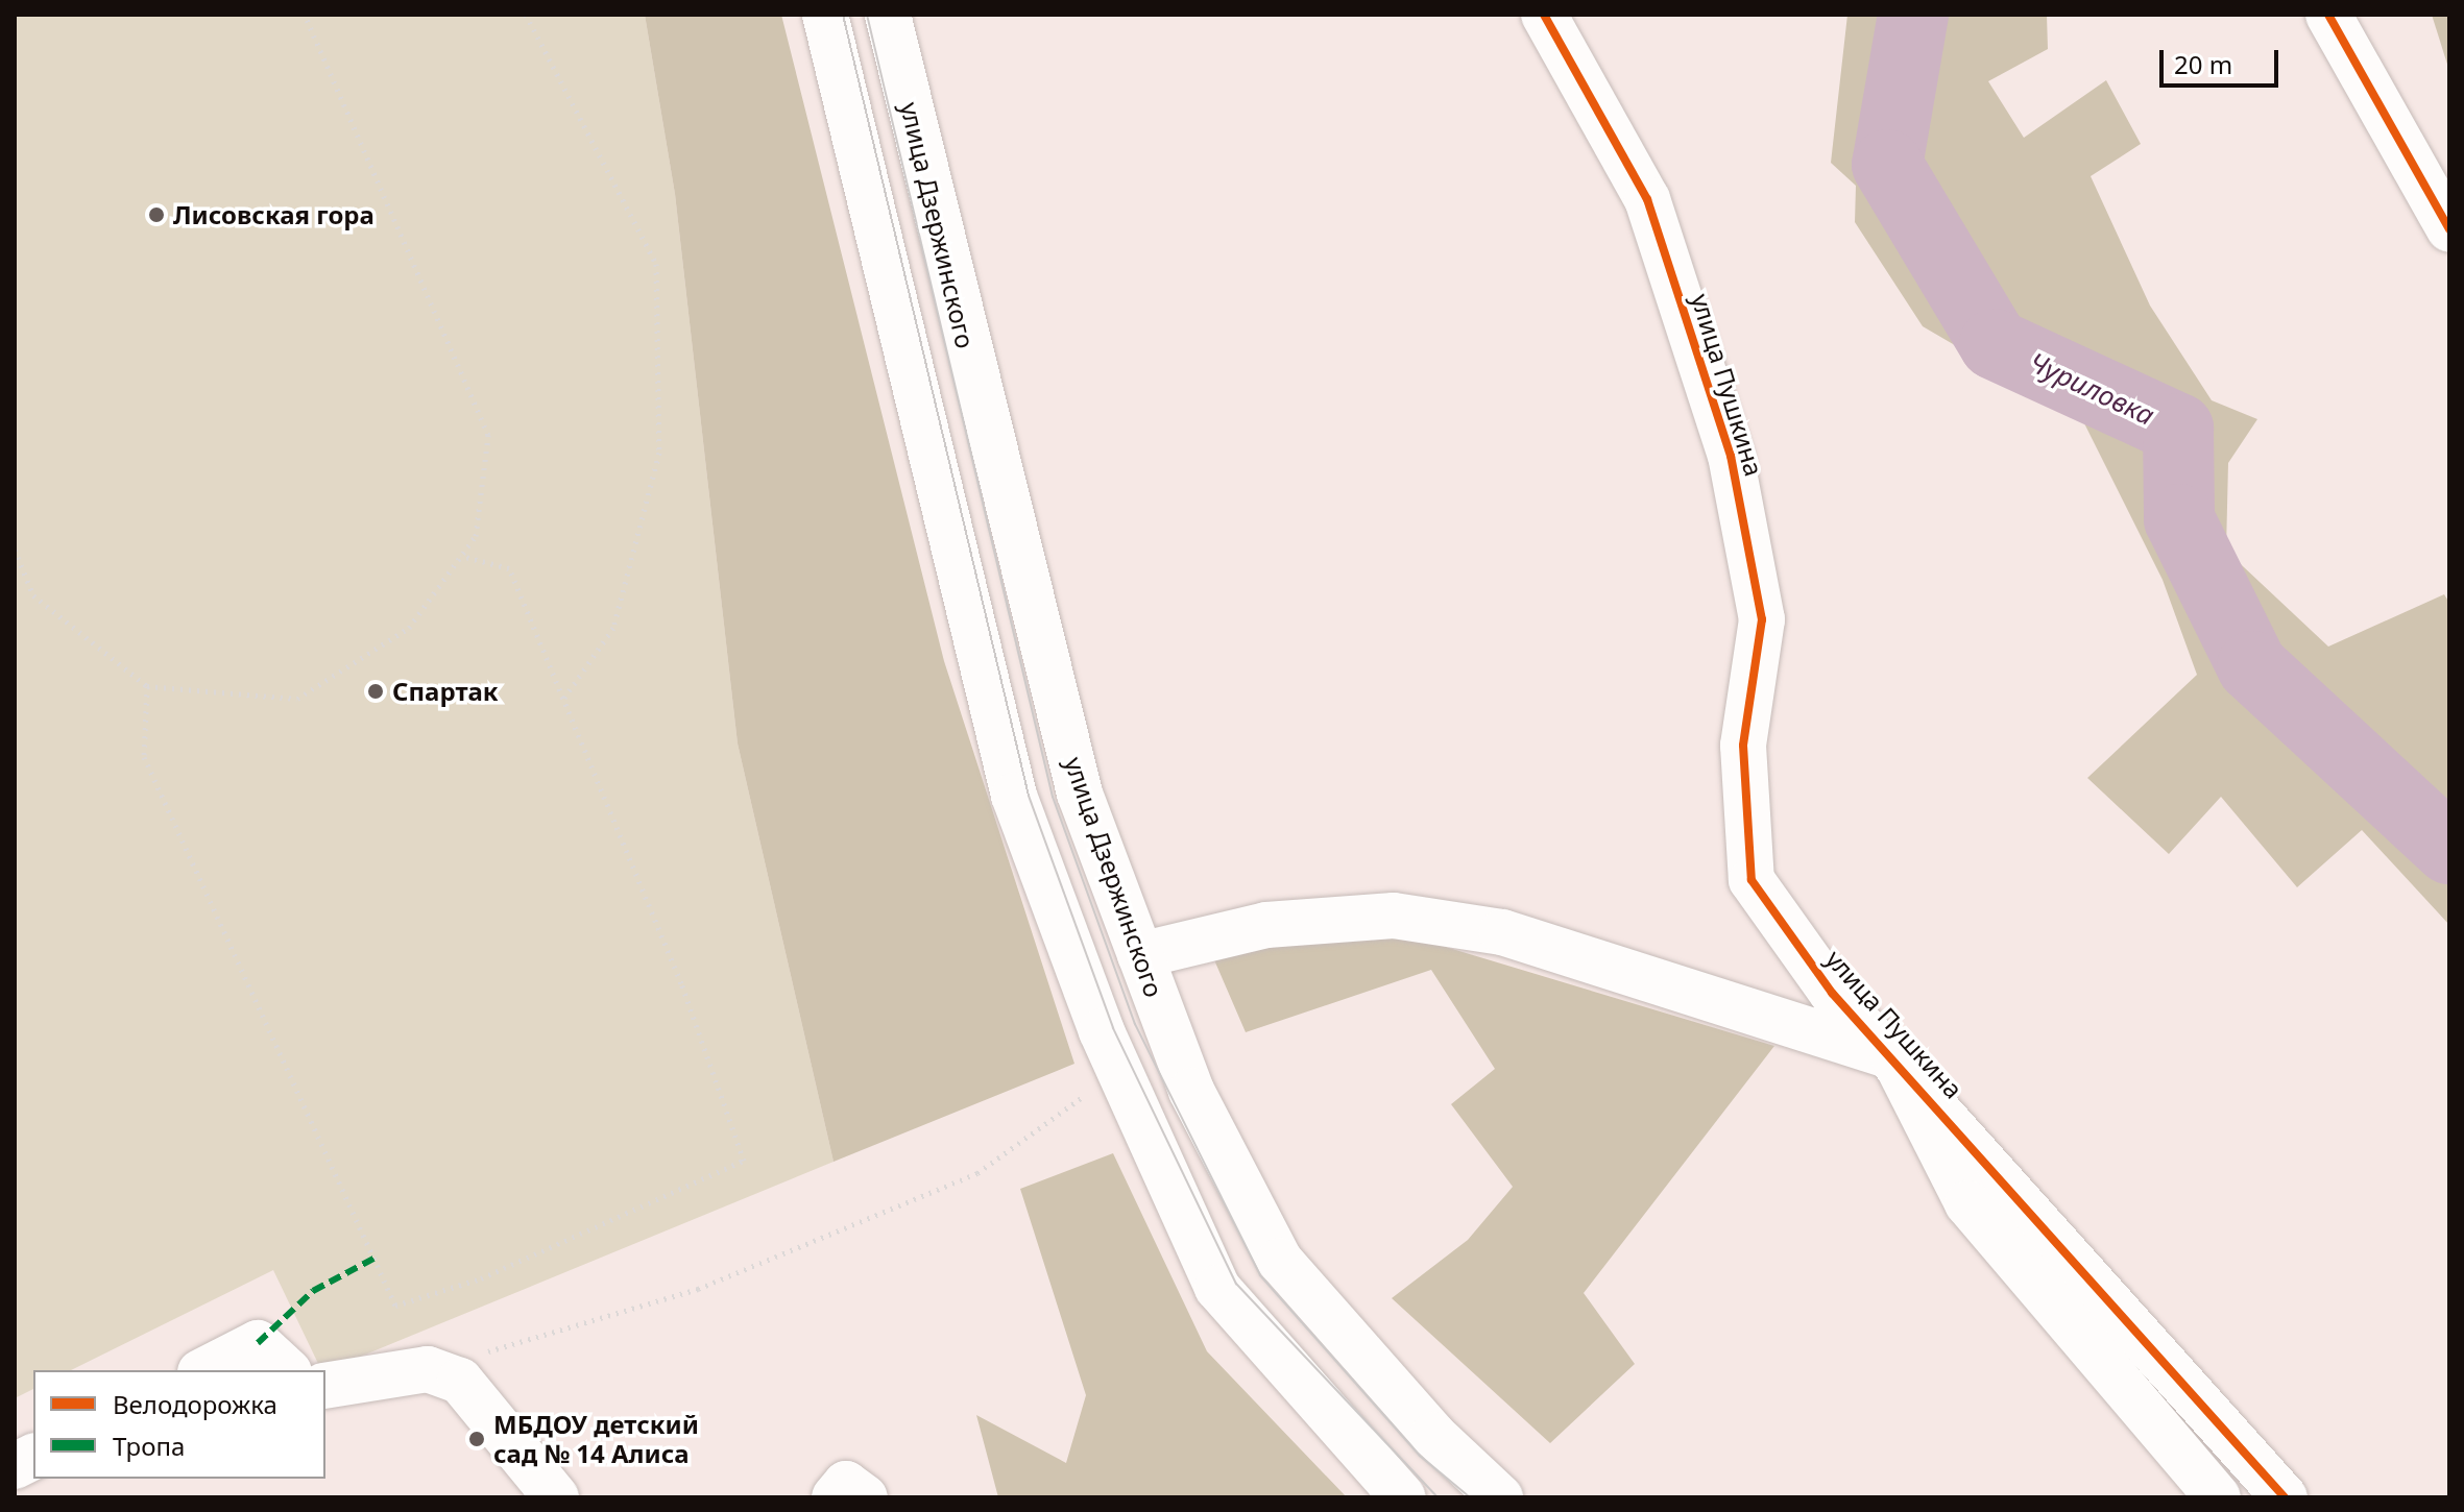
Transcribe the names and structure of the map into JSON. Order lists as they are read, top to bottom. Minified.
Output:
{"streets":{"main road":["улица Дзержинского","улица Пушкина"]},"water":["Чуриловка"],"places":["Лисовская гора","Спартак","МБДОУ детский сад № 14 Алиса"],"legend":["Велодорожка","Тропа"],"scale_bar":"20 m"}
